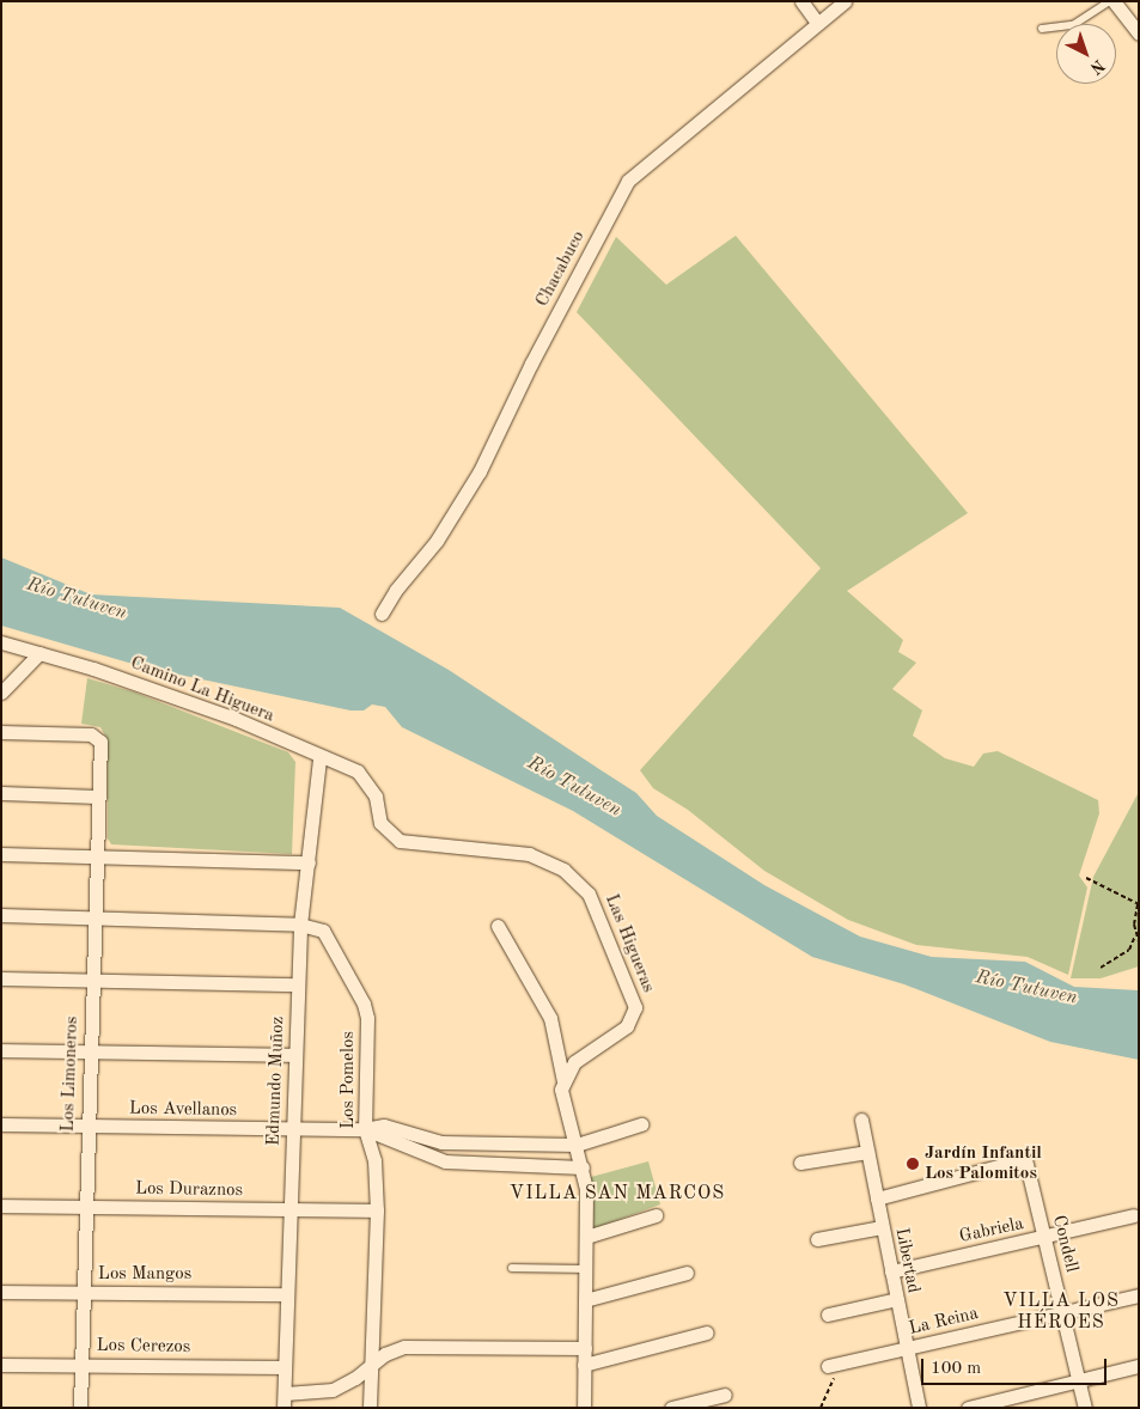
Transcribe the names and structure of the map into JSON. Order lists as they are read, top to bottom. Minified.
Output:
{"streets":{"street":["Chacabuco","Camino La Higuera","Las Higueras","Los Limoneros","Los Pomelos","Edmundo Muñoz","Los Avellanos","Los Duraznos","Gabriela","Condell","Libertad","Los Mangos","La Reina","Los Cerezos"]},"crossings":[["Camino La Higuera","Las Higueras"],["Camino La Higuera","Edmundo Muñoz"],["Los Limoneros","Los Avellanos"],["Los Limoneros","Los Duraznos"],["Los Limoneros","Los Mangos"],["Los Limoneros","Los Cerezos"],["Los Pomelos","Edmundo Muñoz"],["Los Pomelos","Los Avellanos"],["Los Pomelos","Los Duraznos"],["Edmundo Muñoz","Los Avellanos"],["Edmundo Muñoz","Los Duraznos"],["Edmundo Muñoz","Los Mangos"],["Edmundo Muñoz","Los Cerezos"],["Gabriela","Condell"],["Gabriela","Libertad"],["Condell","Libertad"],["Condell","La Reina"],["Libertad","La Reina"]],"districts":["VILLA SAN MARCOS","VILLA LOS HÉROES"],"water":["Río Tutuven"],"places":["Jardín Infantil Los Palomitos"],"scale_bar":"100 m","north":"bottom right"}
